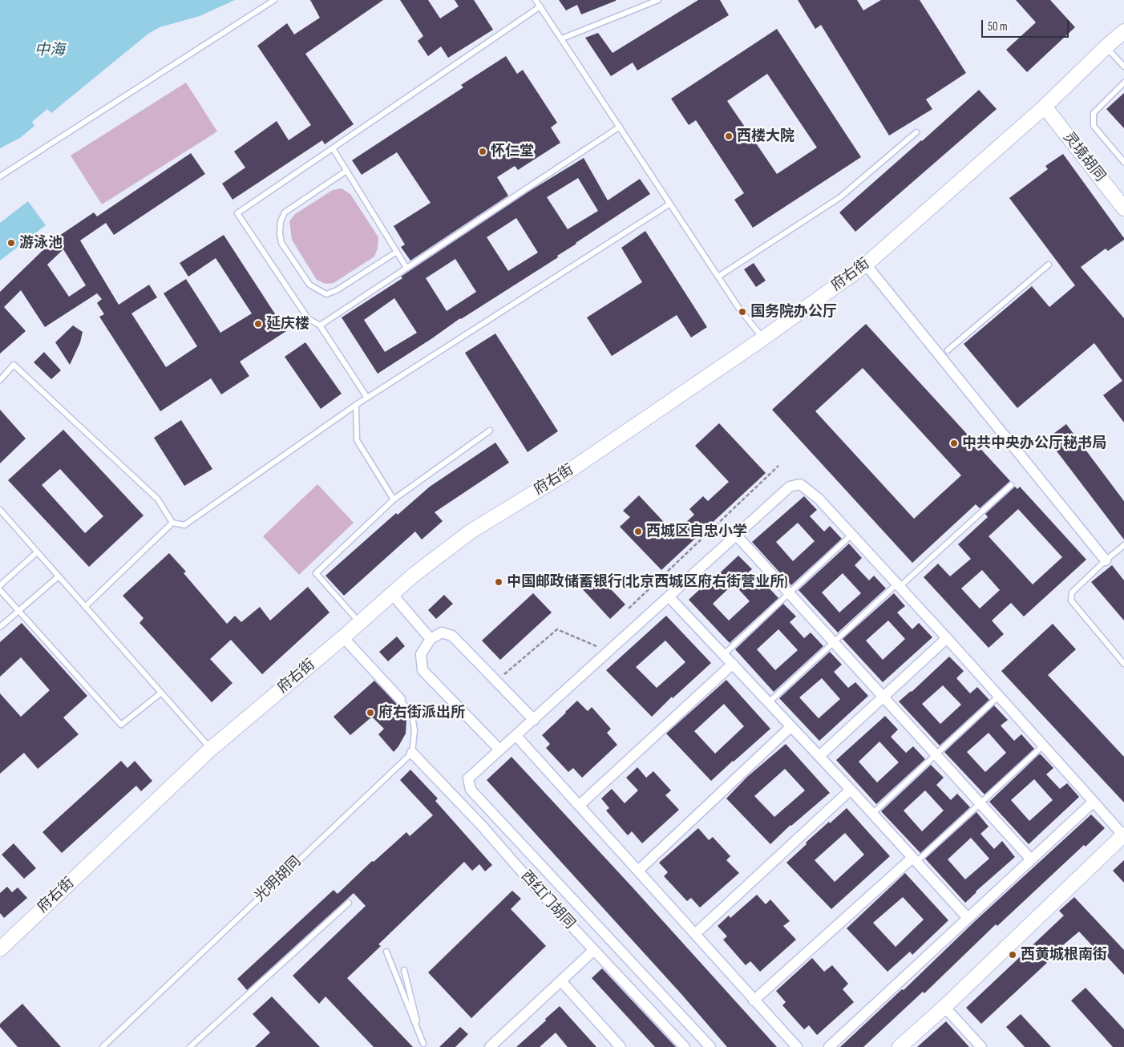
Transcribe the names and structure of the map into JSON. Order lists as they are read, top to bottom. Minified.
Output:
{"streets":{"main road":["灵境胡同","府右街"],"street":["西红门胡同"],"lane":["光明胡同"]},"crossings":[["灵境胡同","府右街"],["光明胡同","西红门胡同"]],"water":["中海"],"places":["西楼大院","怀仁堂","游泳池","国务院办公厅","延庆楼","中共中央办公厅秘书局","西城区自忠小学","中国邮政储蓄银行(北京西城区府右街营业所)","府右街派出所","西黄城根南街"],"scale_bar":"50 m"}
